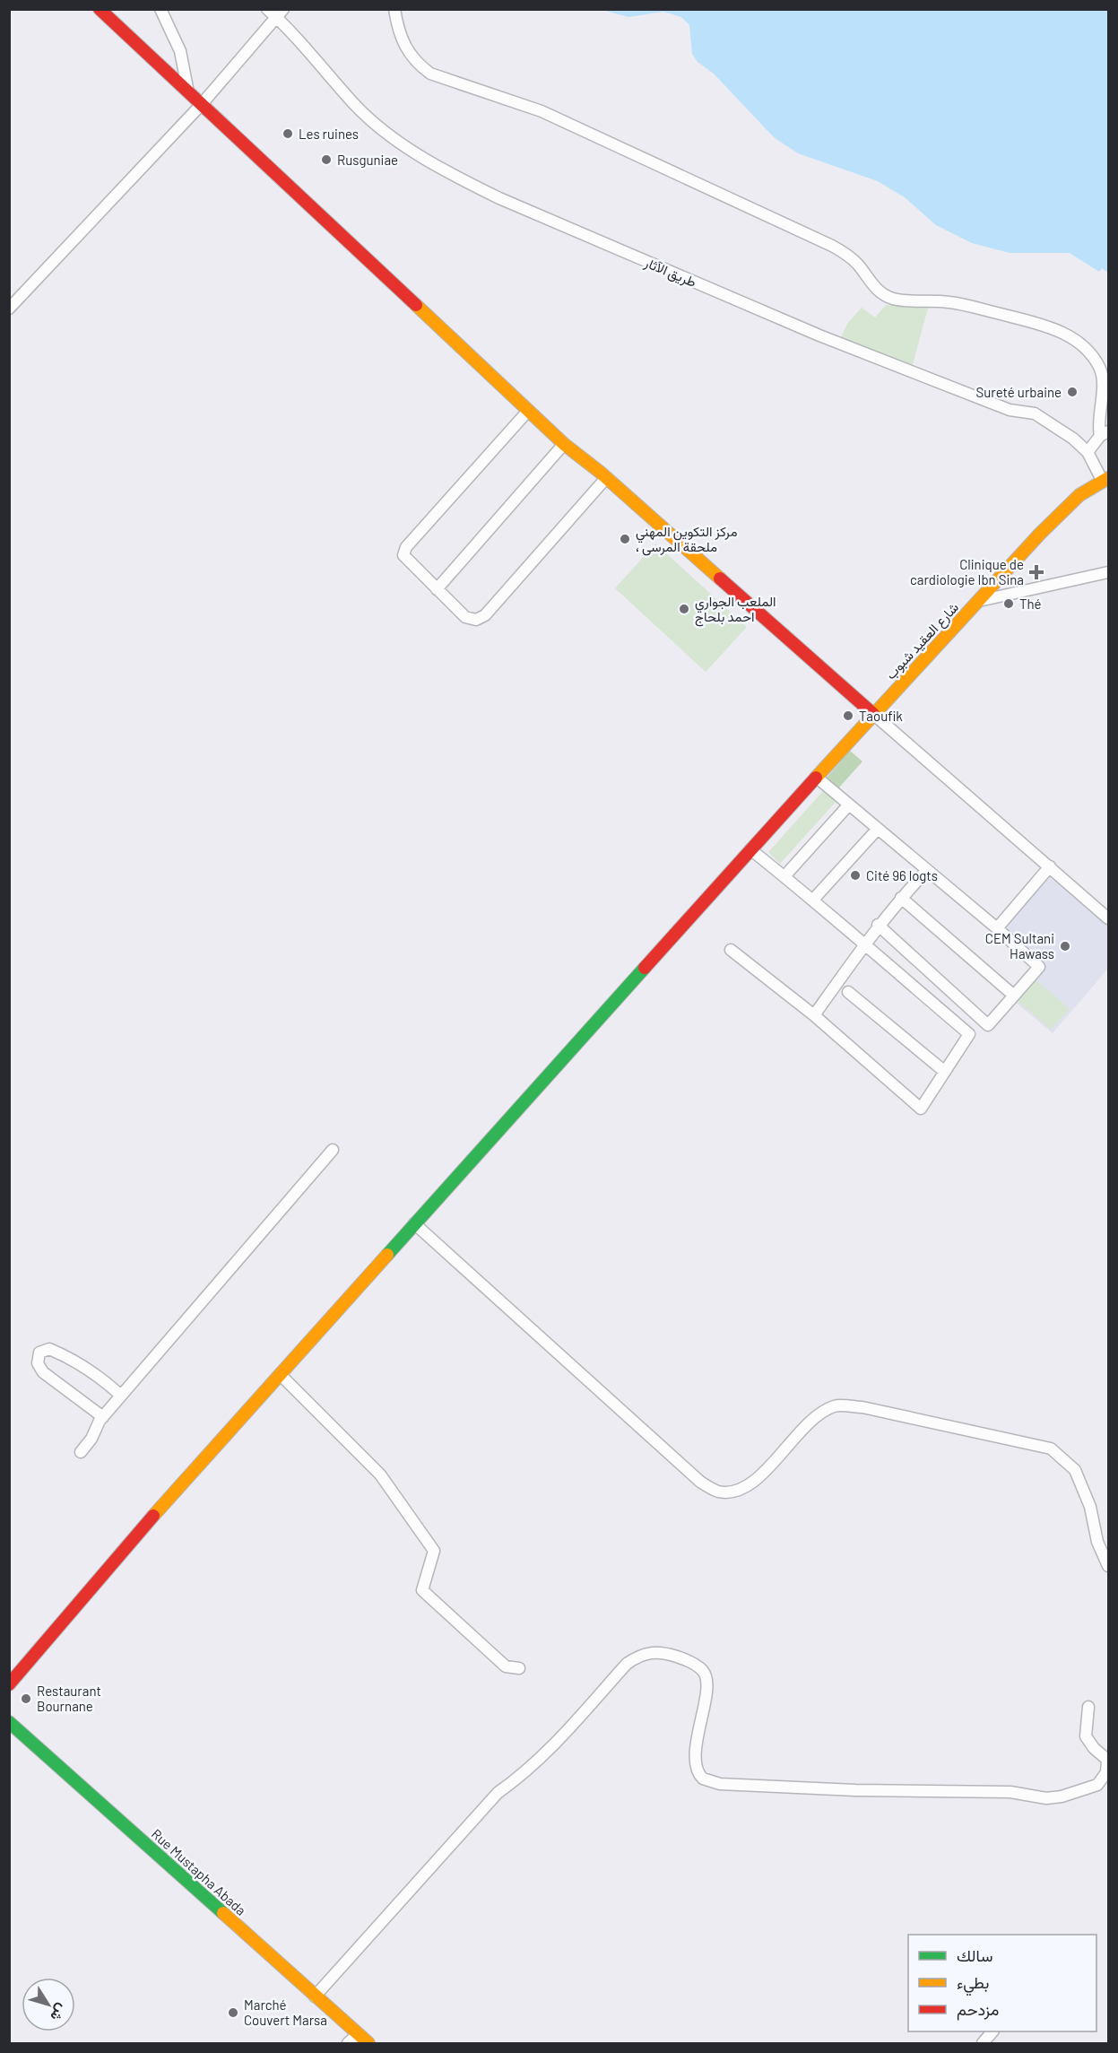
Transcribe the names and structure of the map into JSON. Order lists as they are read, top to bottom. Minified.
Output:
{"streets":{"main road":["شارع العقيد شبوب","Rue Mustapha Abada"],"street":["طريق الآثار"]},"crossings":[["طريق الآثار","شارع العقيد شبوب"]],"places":{"other":["Les ruines","Rusguniae","Sureté urbaine","مركز التكوين المهني ، ملحقة المرسى","Thé","الملعب الجواري احمد بلحاج","Taoufik","Cité 96 logts","CEM Sultani Hawass","Restaurant Bournane","Marché Couvert Marsa"],"health":["Clinique de cardiologie Ibn Sina"]},"legend":["سالك","بطيء","مزدحم"],"north":"bottom right"}
